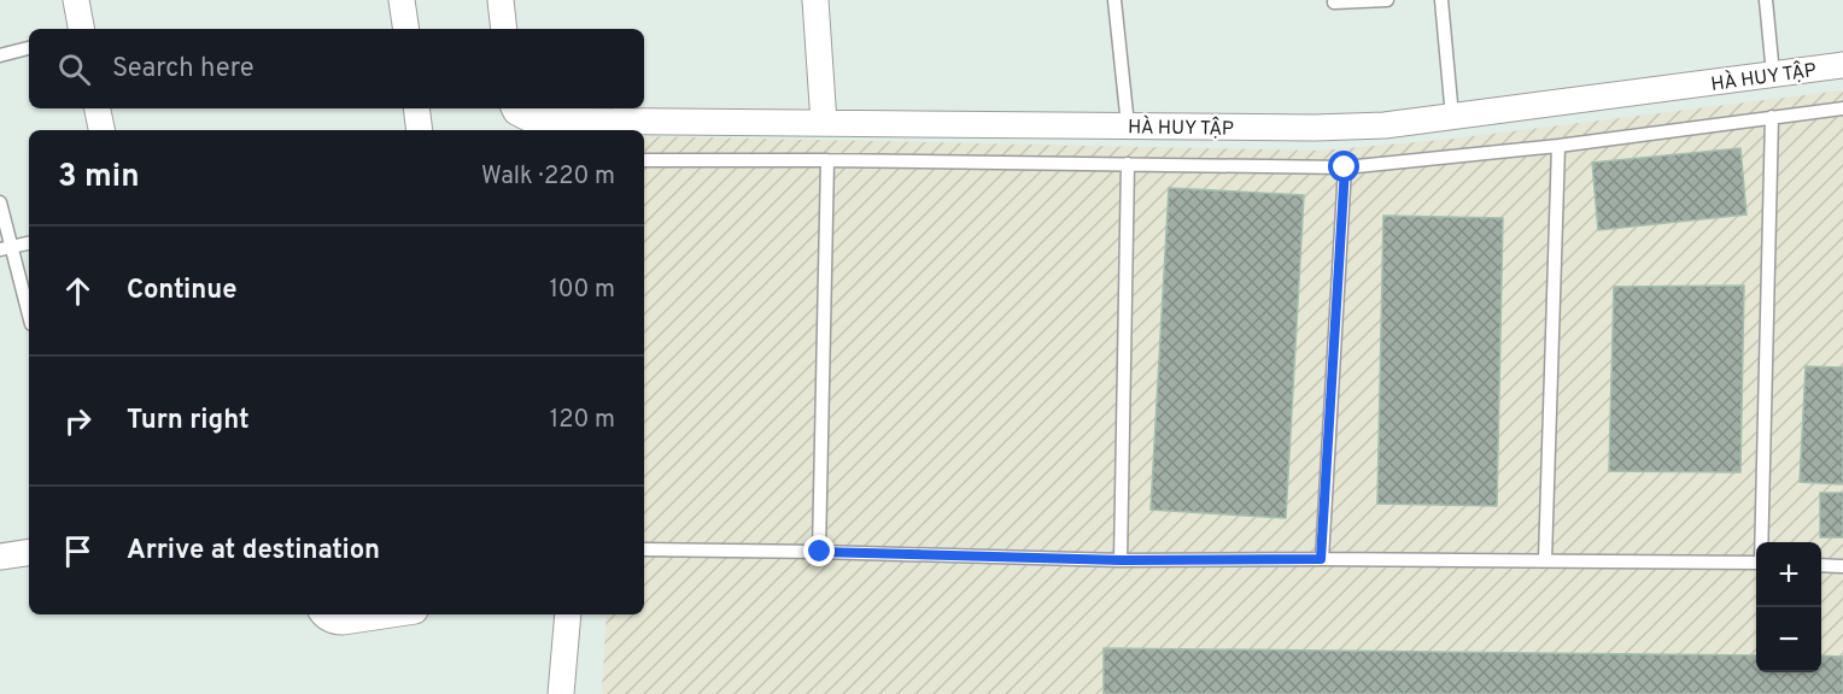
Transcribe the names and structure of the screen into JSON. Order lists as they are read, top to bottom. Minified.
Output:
{"streets":{"street":["HÀ HUY TẬP"]},"page":{"search":"Search here","heading":["3 min","Walk · 220 m"],"list":[["Continue","100 m"],["Turn right","120 m"],"Arrive at destination"],"map_buttons":["+","−"]}}
